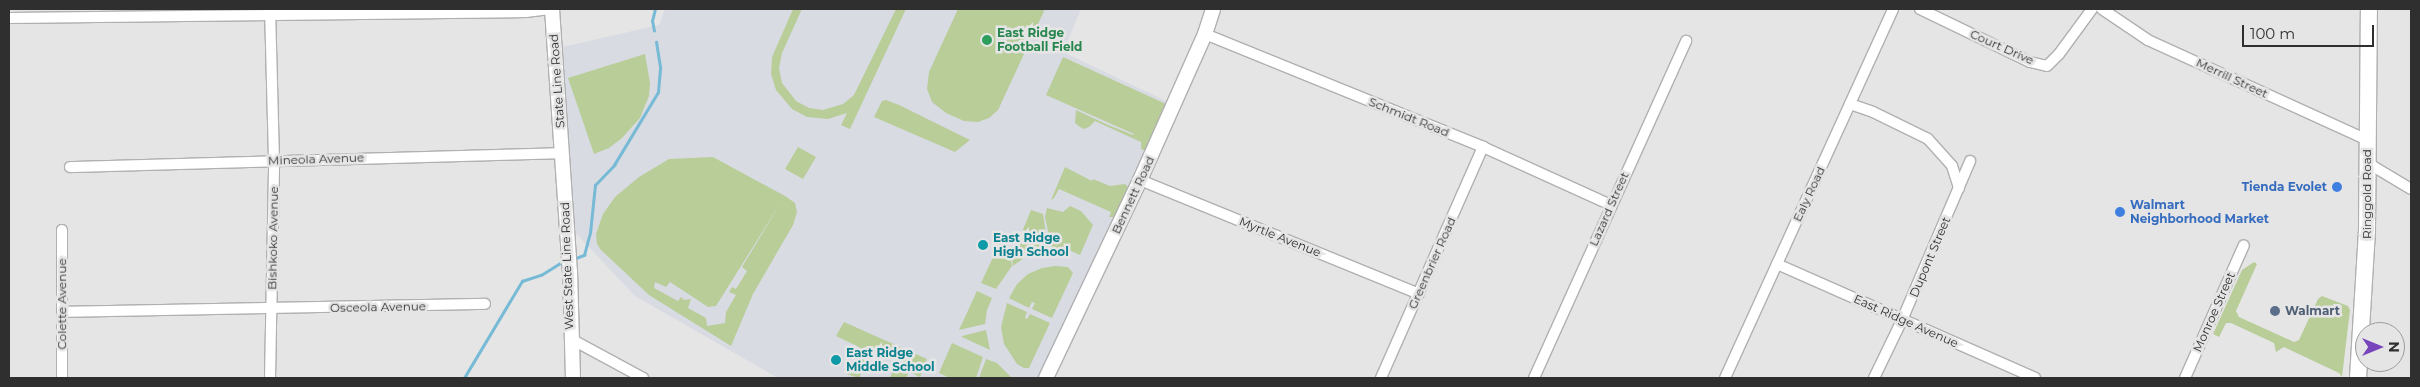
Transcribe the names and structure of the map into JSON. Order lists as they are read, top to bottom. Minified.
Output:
{"streets":{"main road":["Ringgold Road"],"street":["Court Drive","Merrill Street","State Line Road","Schmidt Road","Mineola Avenue","Ealy Road","Bennett Road","Lazard Street","Myrtle Avenue","Bishkoko Avenue","Dupont Street","Greenbrier Road","West State Line Road","Colette Avenue","Osceola Avenue","Monroe Street","East Ridge Avenue"]},"crossings":[["Merrill Street","Ringgold Road"],["State Line Road","Mineola Avenue"],["State Line Road","West State Line Road"],["Schmidt Road","Bennett Road"],["Schmidt Road","Lazard Street"],["Schmidt Road","Greenbrier Road"],["Mineola Avenue","Bishkoko Avenue"],["Mineola Avenue","West State Line Road"],["Ealy Road","East Ridge Avenue"],["Bennett Road","Myrtle Avenue"],["Myrtle Avenue","Greenbrier Road"],["Bishkoko Avenue","Osceola Avenue"],["Dupont Street","East Ridge Avenue"],["Colette Avenue","Osceola Avenue"]],"places":["East Ridge Football Field","Tienda Evolet","Walmart Neighborhood Market","East Ridge High School","Walmart","East Ridge Middle School"],"scale_bar":"100 m","north":"right"}
